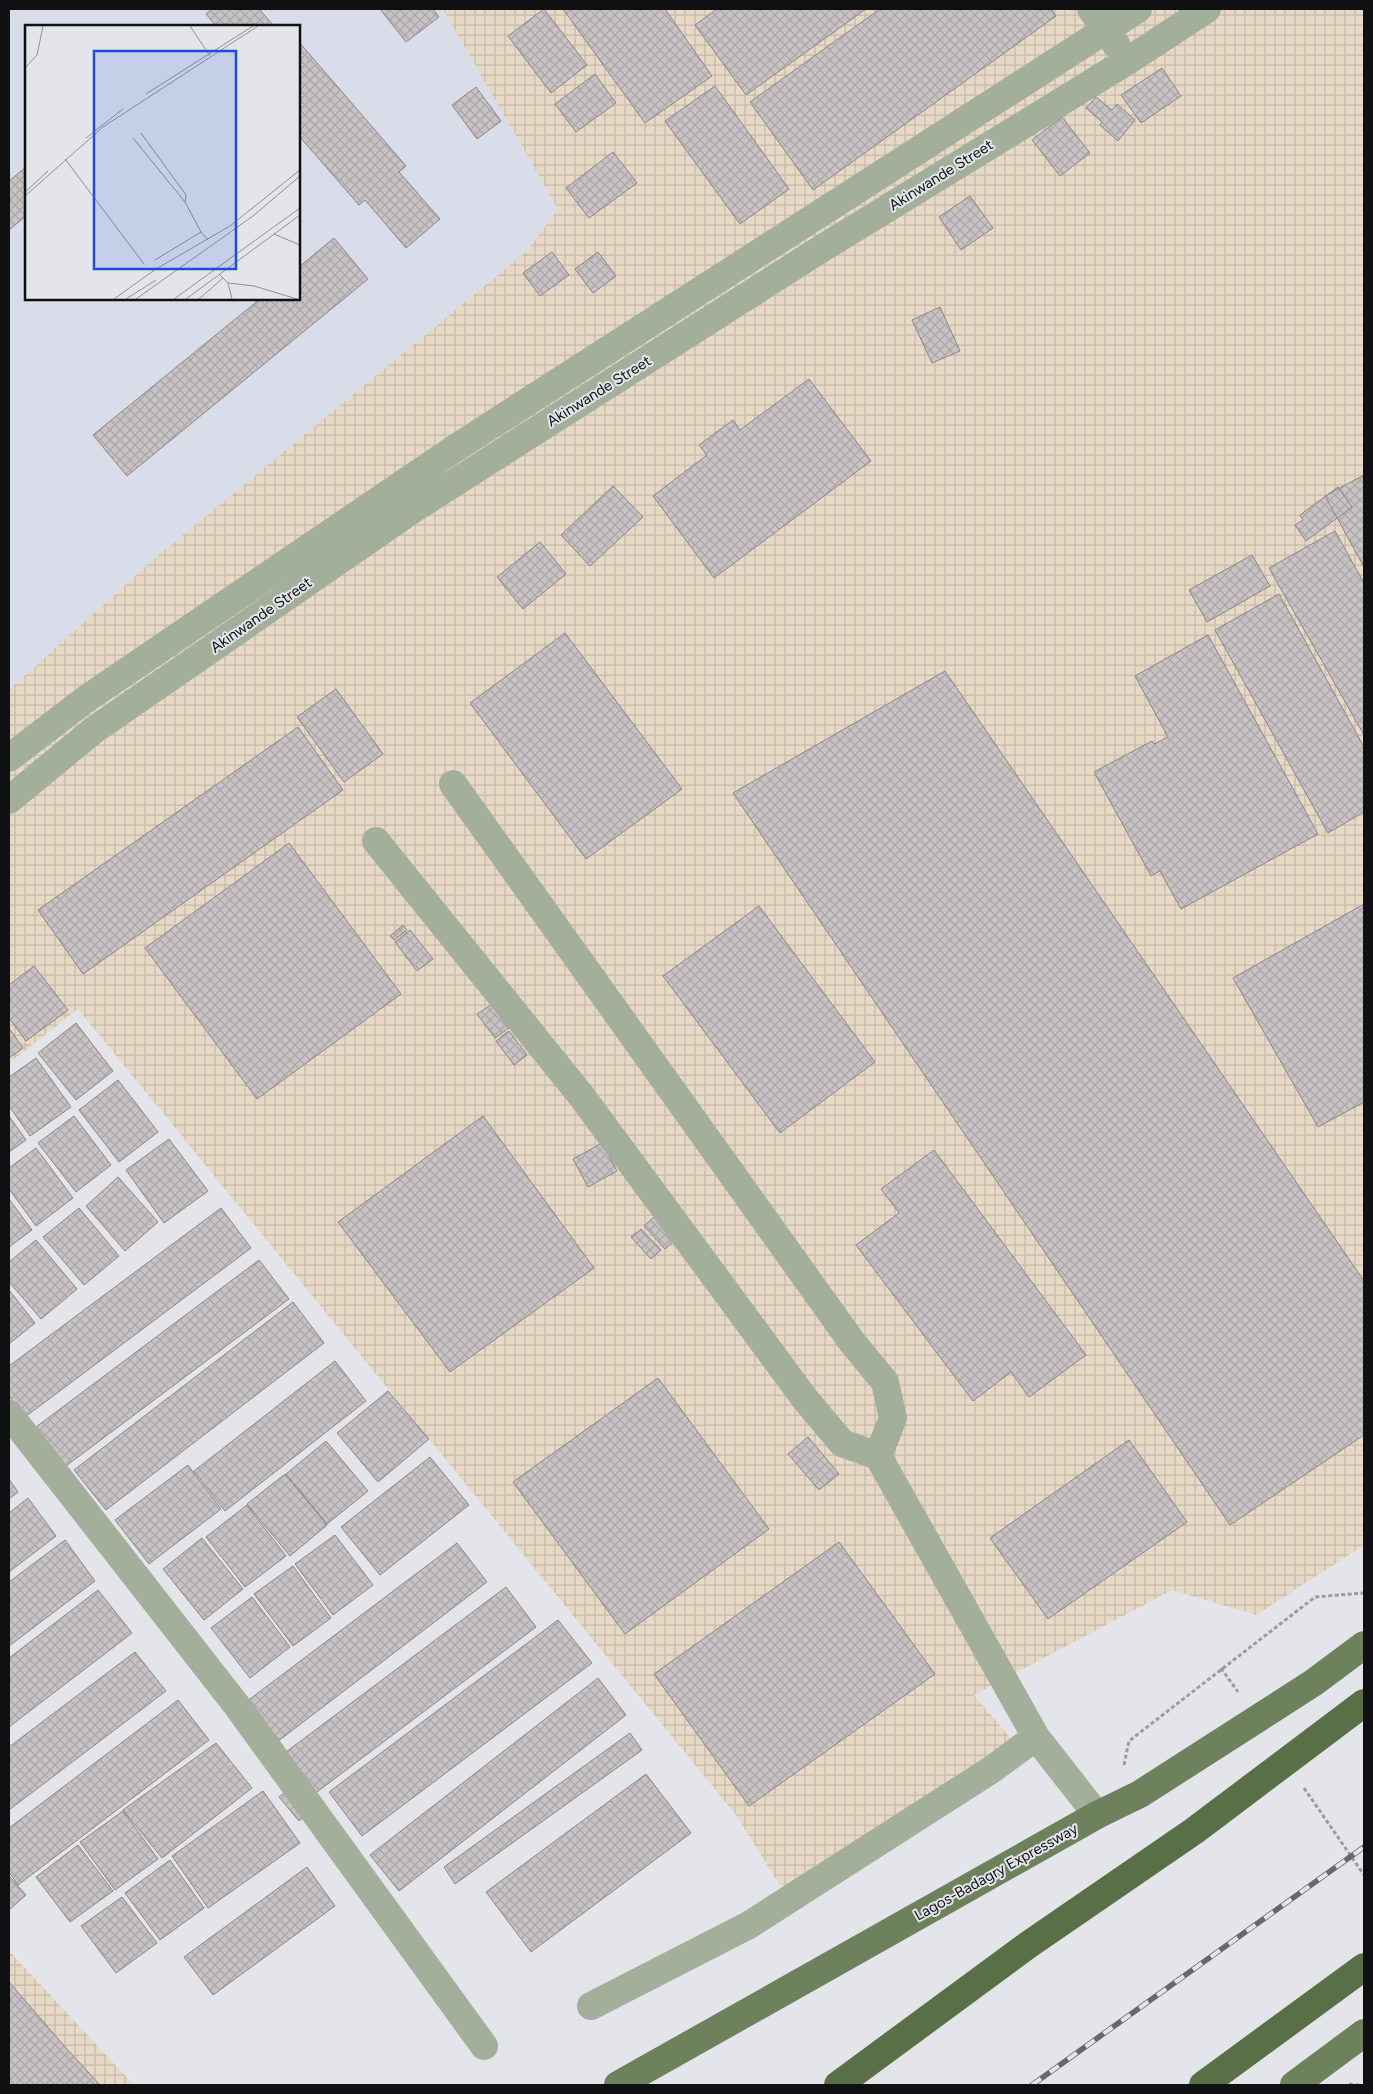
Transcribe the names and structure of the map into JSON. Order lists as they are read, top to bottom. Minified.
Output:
{"streets":{"main road":["Lagos-Badagry Expressway"],"street":["Akinwande Street"]}}
